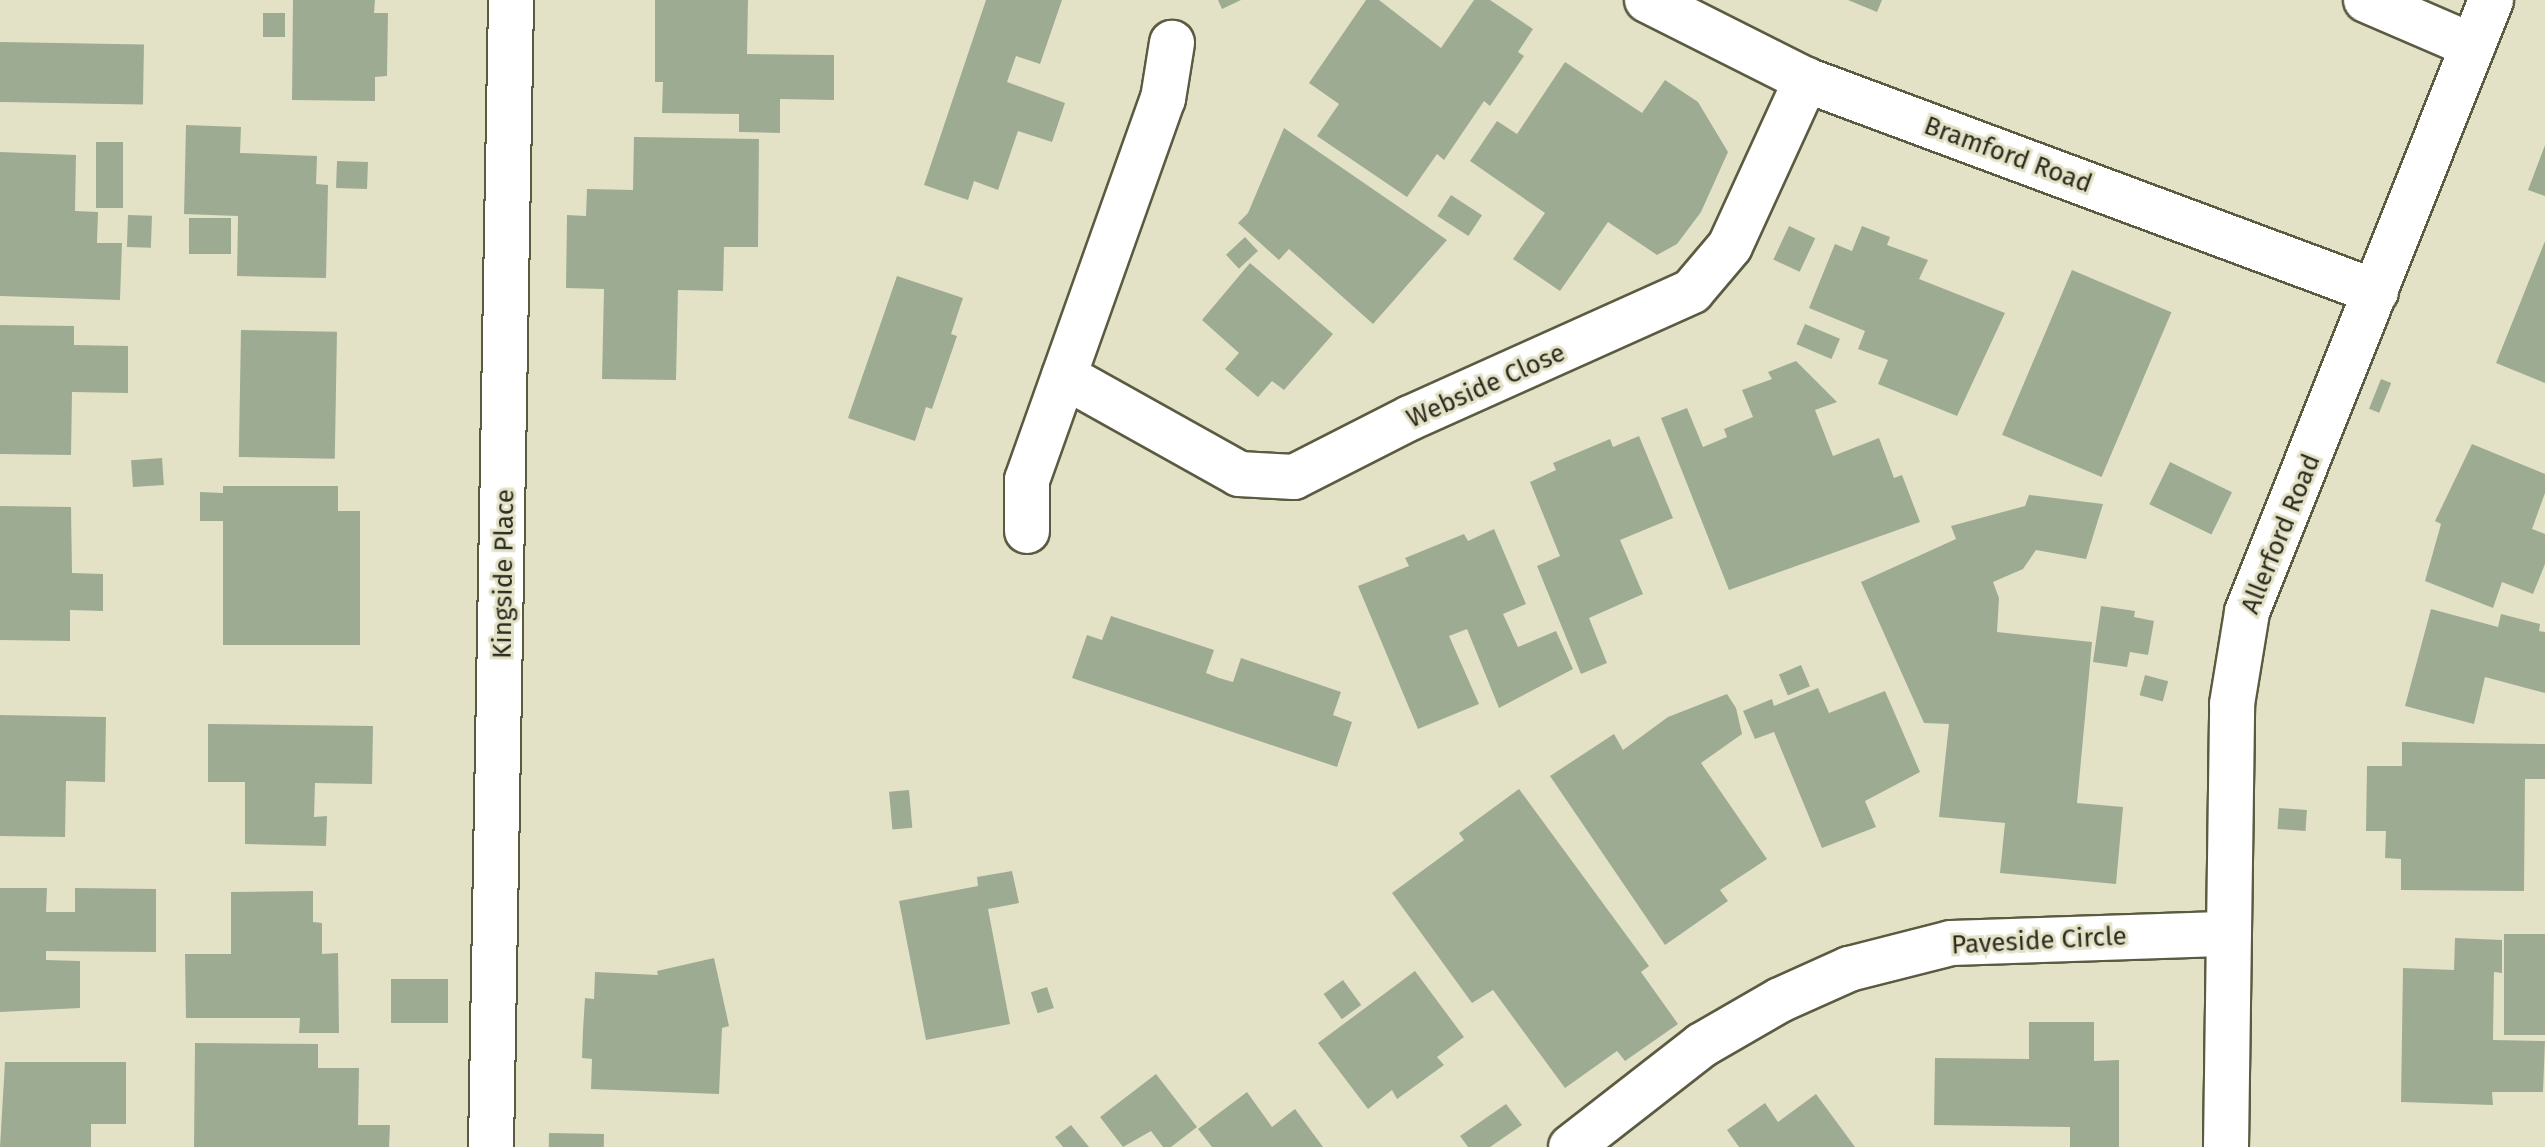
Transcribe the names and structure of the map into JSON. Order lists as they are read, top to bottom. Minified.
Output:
{"streets":{"street":["Bramford Road","Webside Close","Allerford Road","Kingside Place","Paveside Circle"]},"crossings":[["Bramford Road","Webside Close"],["Bramford Road","Allerford Road"],["Allerford Road","Paveside Circle"]]}
